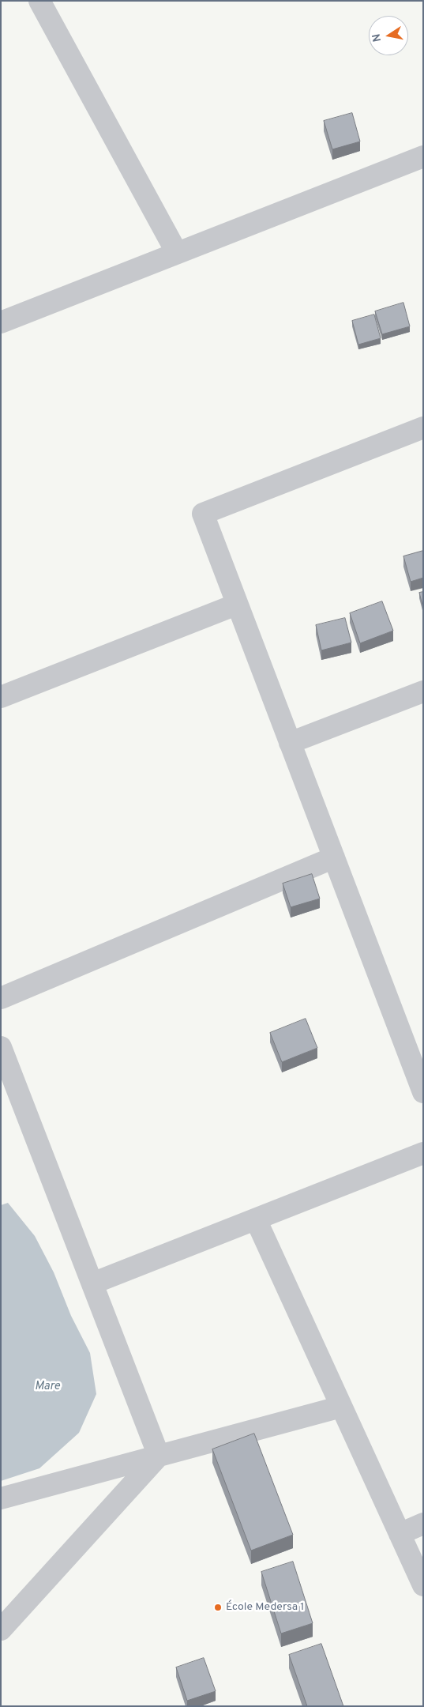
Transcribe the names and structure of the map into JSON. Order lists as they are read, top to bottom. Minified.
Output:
{"water":["Mare"],"places":["École Medersa 1"],"north":"left"}
